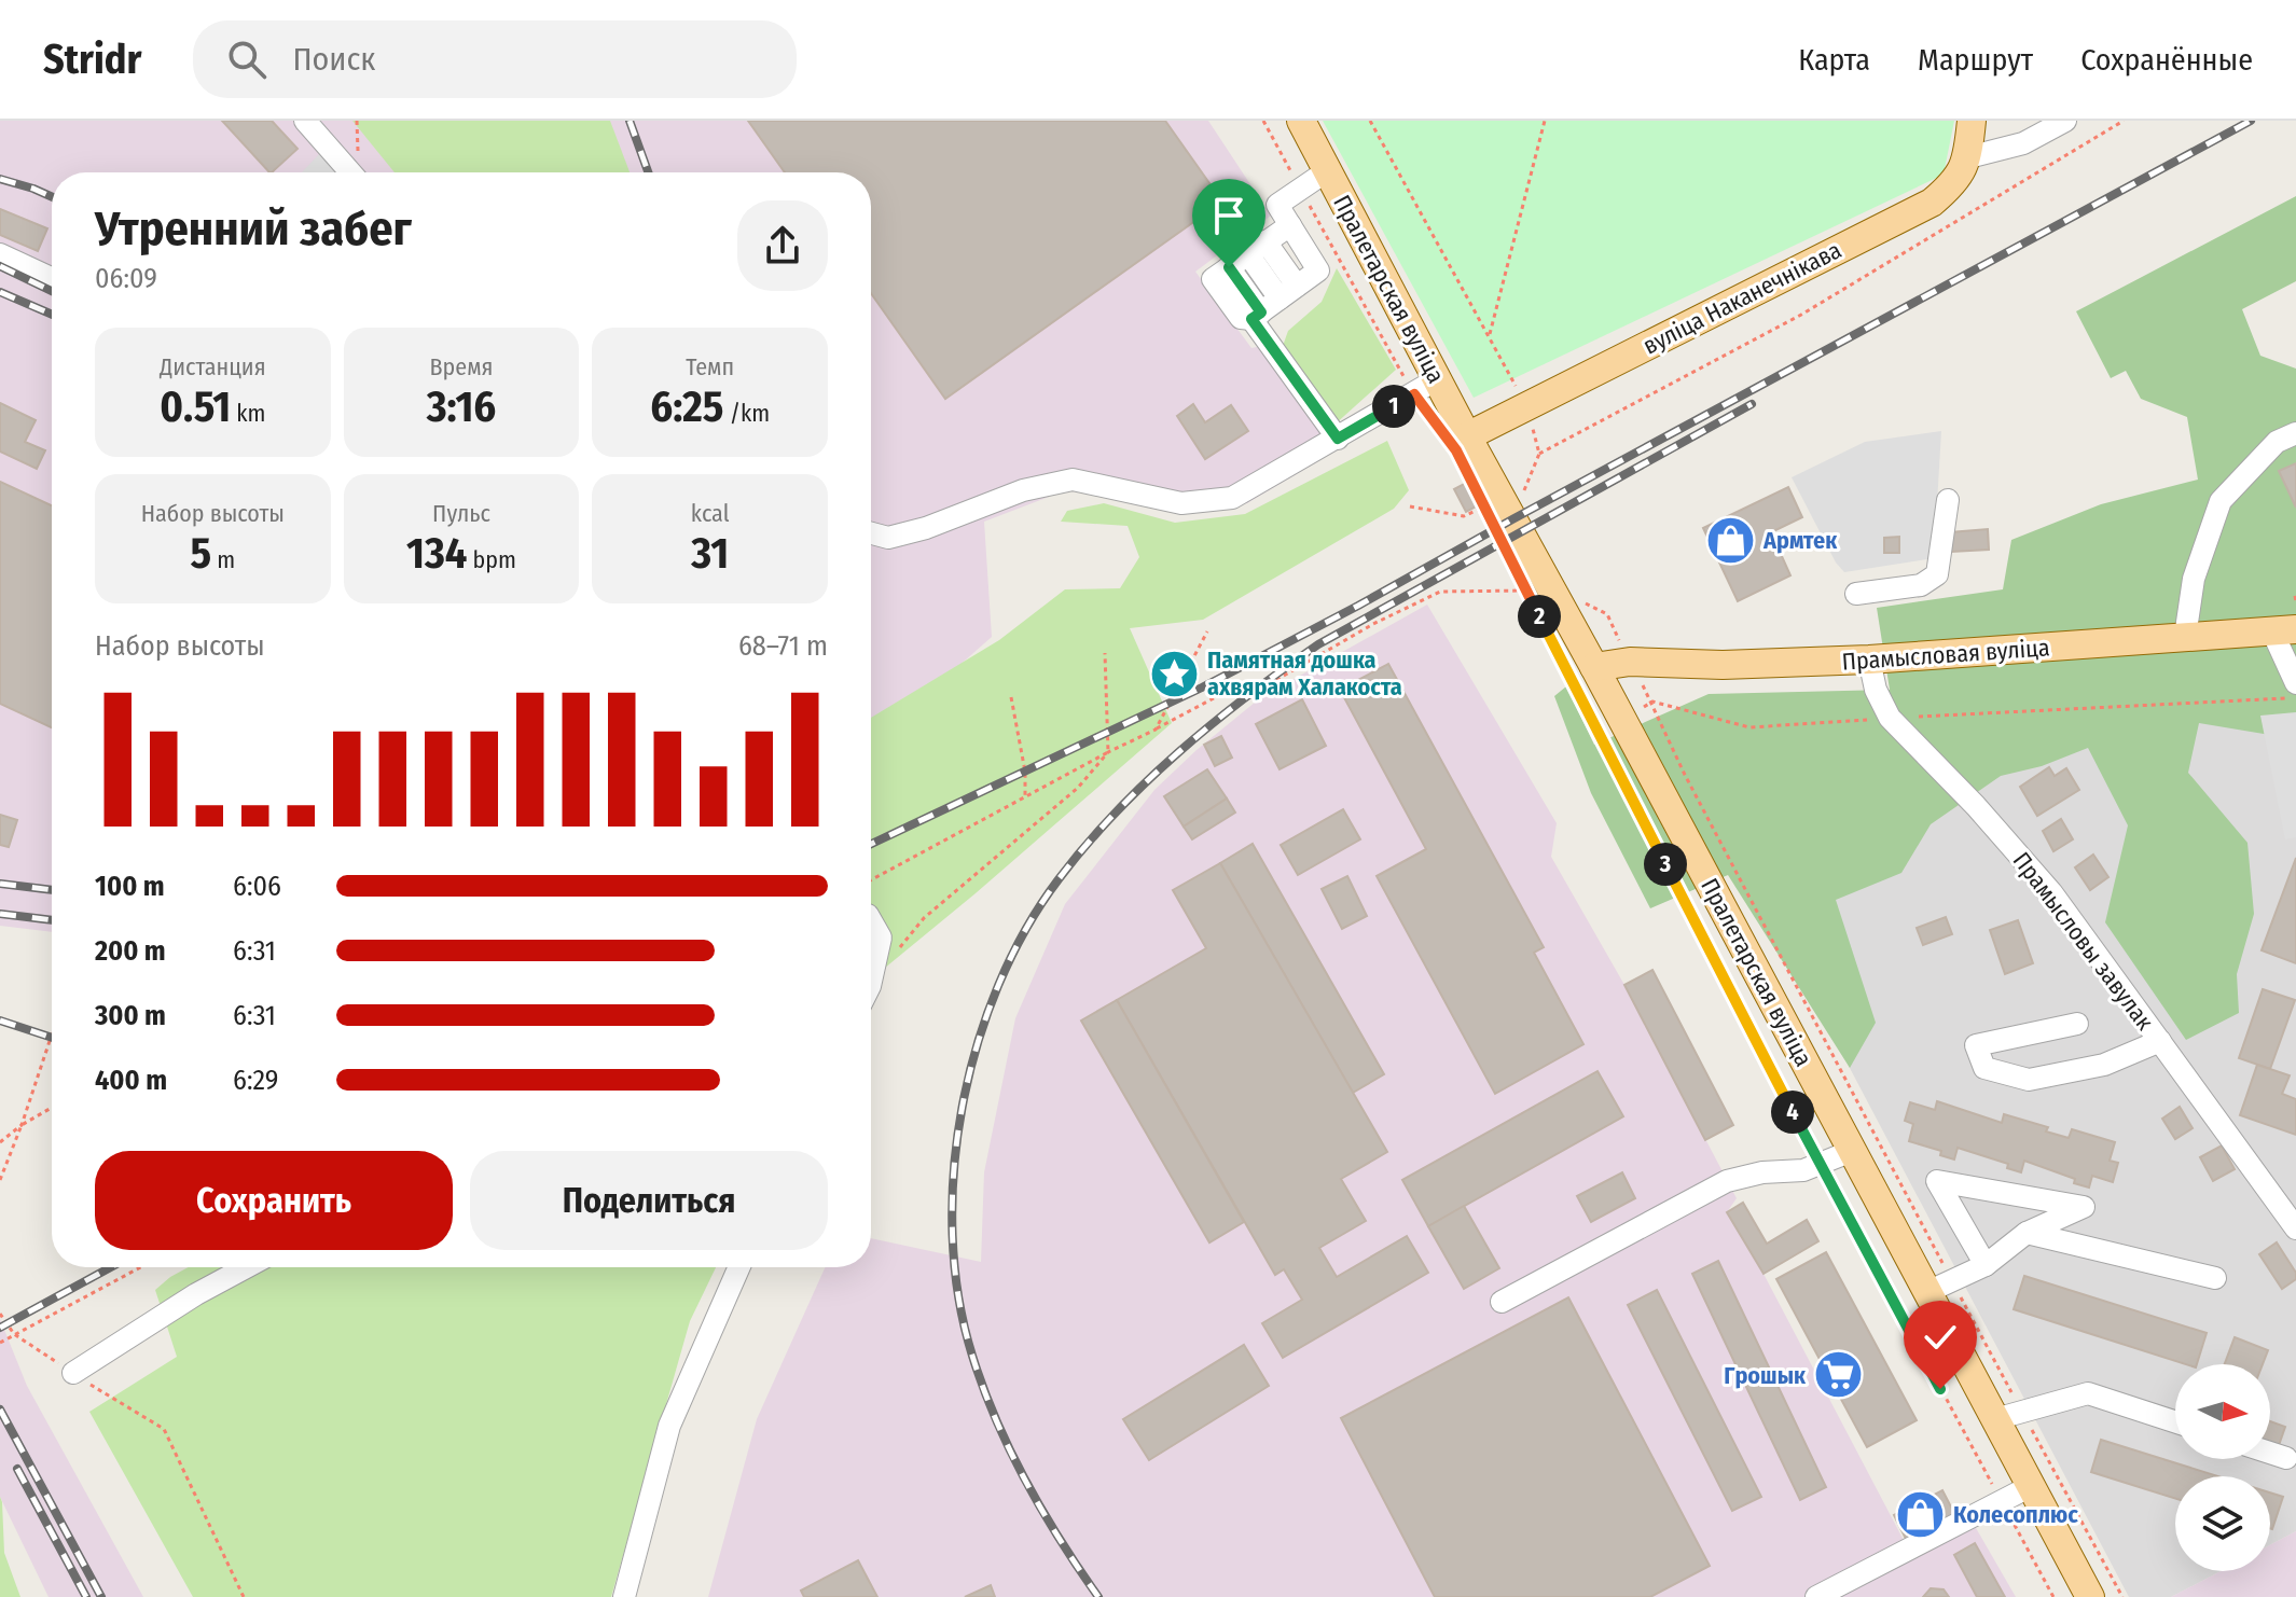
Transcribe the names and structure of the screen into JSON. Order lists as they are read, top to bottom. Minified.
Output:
{"streets":{"main road":["Пралетарская вуліца","вуліца Наканечнікава","Прамысловая вуліца"],"street":["Прамысловы завулак"]},"crossings":[["Пралетарская вуліца","вуліца Наканечнікава"],["Пралетарская вуліца","Прамысловая вуліца"],["Прамысловая вуліца","Прамысловы завулак"]],"places":{"shop":["Армтек","Колесоплюс"],"place":["Памятная дошка ахвярам Халакоста"],"supermarket":["Грошык"]},"north":"right","page":{"header":"Stridr","search":"Поиск","nav":["Карта","Маршрут","Сохранённые"],"heading":["Утренний забег","06:09"],"stats":[["Дистанция","0.51 km"],["Время","3:16"],["Темп","6:25 /km"],["Набор высоты","5 m"],["Пульс","134 bpm"],["kcal","31"]],"pins":["1","2","3","4"],"chart":["Набор высоты","68–71 m"],"list":[{"name":"100 m","note":"6:06"},{"name":"200 m","note":"6:31"},{"name":"300 m","note":"6:31"},{"name":"400 m","note":"6:29"}],"buttons":["Сохранить","Поделиться"]}}
